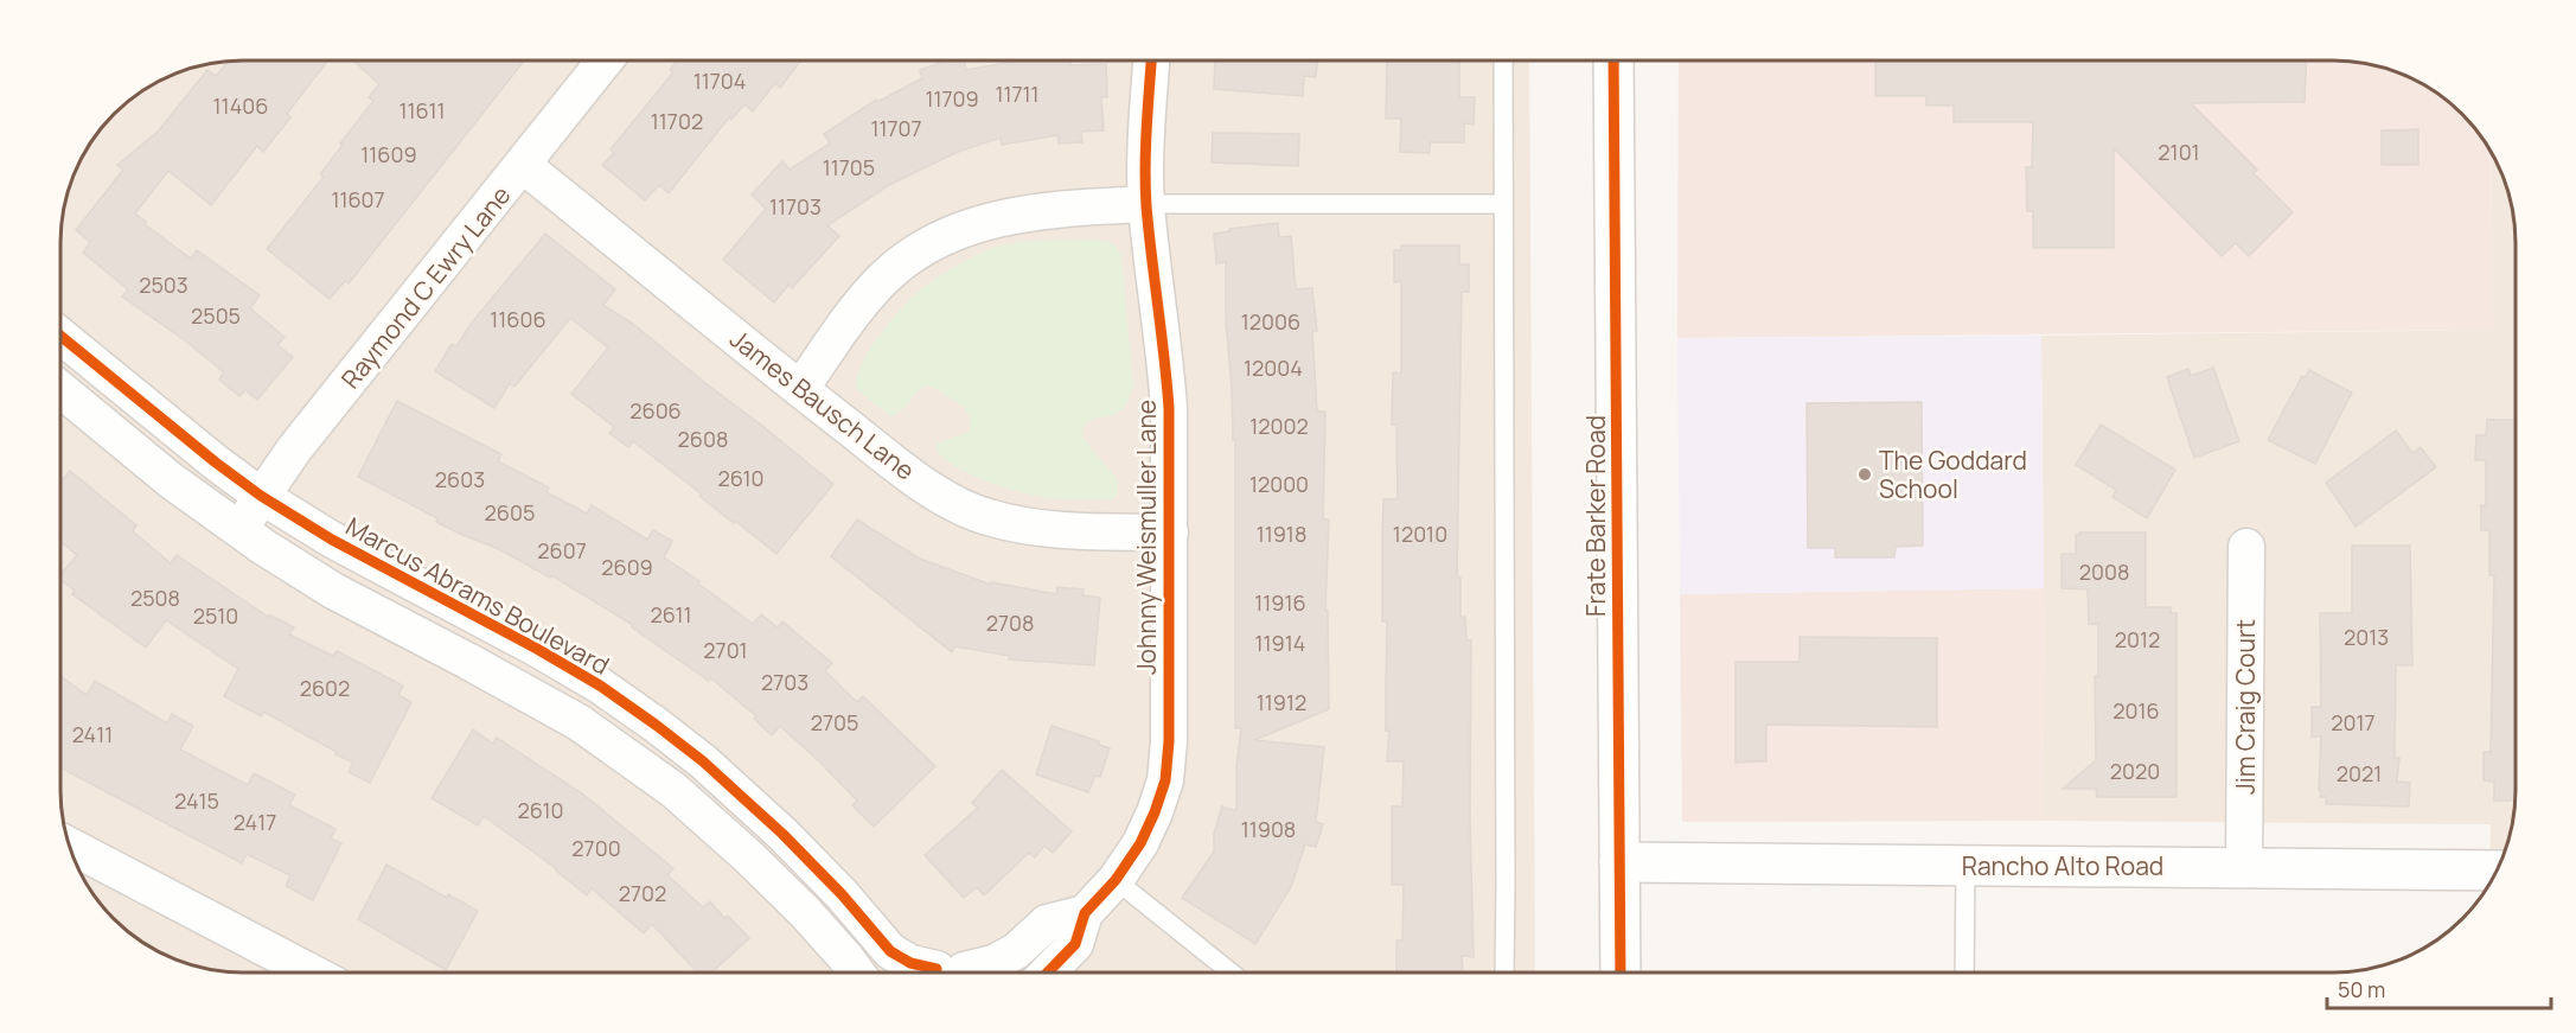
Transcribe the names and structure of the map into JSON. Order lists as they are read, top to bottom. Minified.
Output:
{"streets":{"street":["Raymond C Ewry Lane","James Bausch Lane","Frate Barker Road","Johnny Weismuller Lane","Marcus Abrams Boulevard","Jim Craig Court","Rancho Alto Road"]},"crossings":[["Raymond C Ewry Lane","James Bausch Lane"],["Raymond C Ewry Lane","Marcus Abrams Boulevard"],["James Bausch Lane","Johnny Weismuller Lane"],["Frate Barker Road","Rancho Alto Road"],["Jim Craig Court","Rancho Alto Road"]],"places":["The Goddard School"],"house_numbers":["11704","11711","11709","11406","11611","11702","11707","2101","11609","11705","11607","11703","2503","2505","11606","12006","12004","2606","12002","2608","2610","2603","12000","2605","11918","12010","2607","2609","2008","2508","11916","2611","2510","2708","2013","2012","11914","2701","2703","2602","11912","2016","2705","2017","2411","2020","2021","2415","2610","2417","11908","2700","2702"],"scale_bar":"50 m"}
